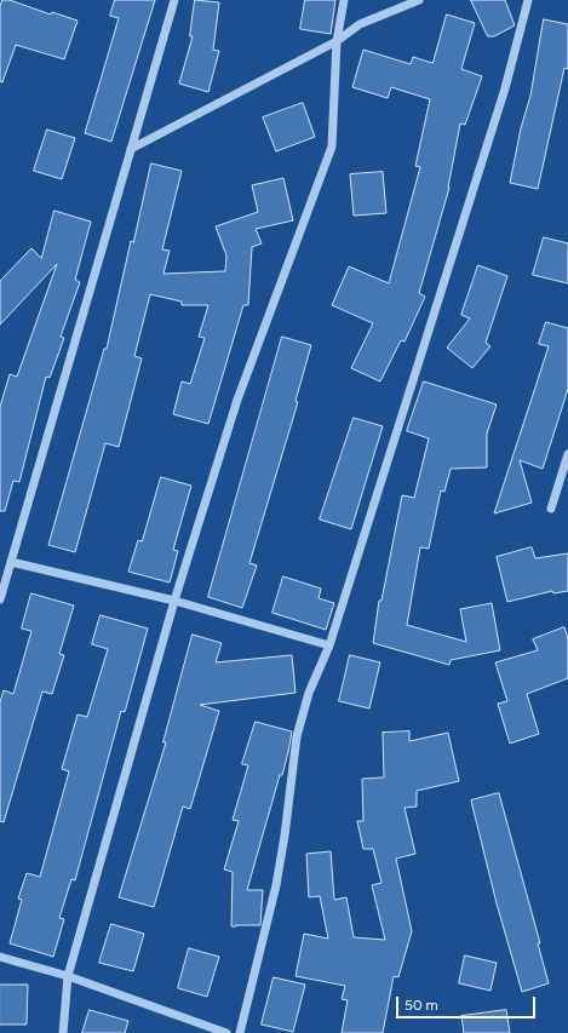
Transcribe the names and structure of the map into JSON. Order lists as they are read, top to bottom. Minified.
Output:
{"scale_bar":"50 m"}
